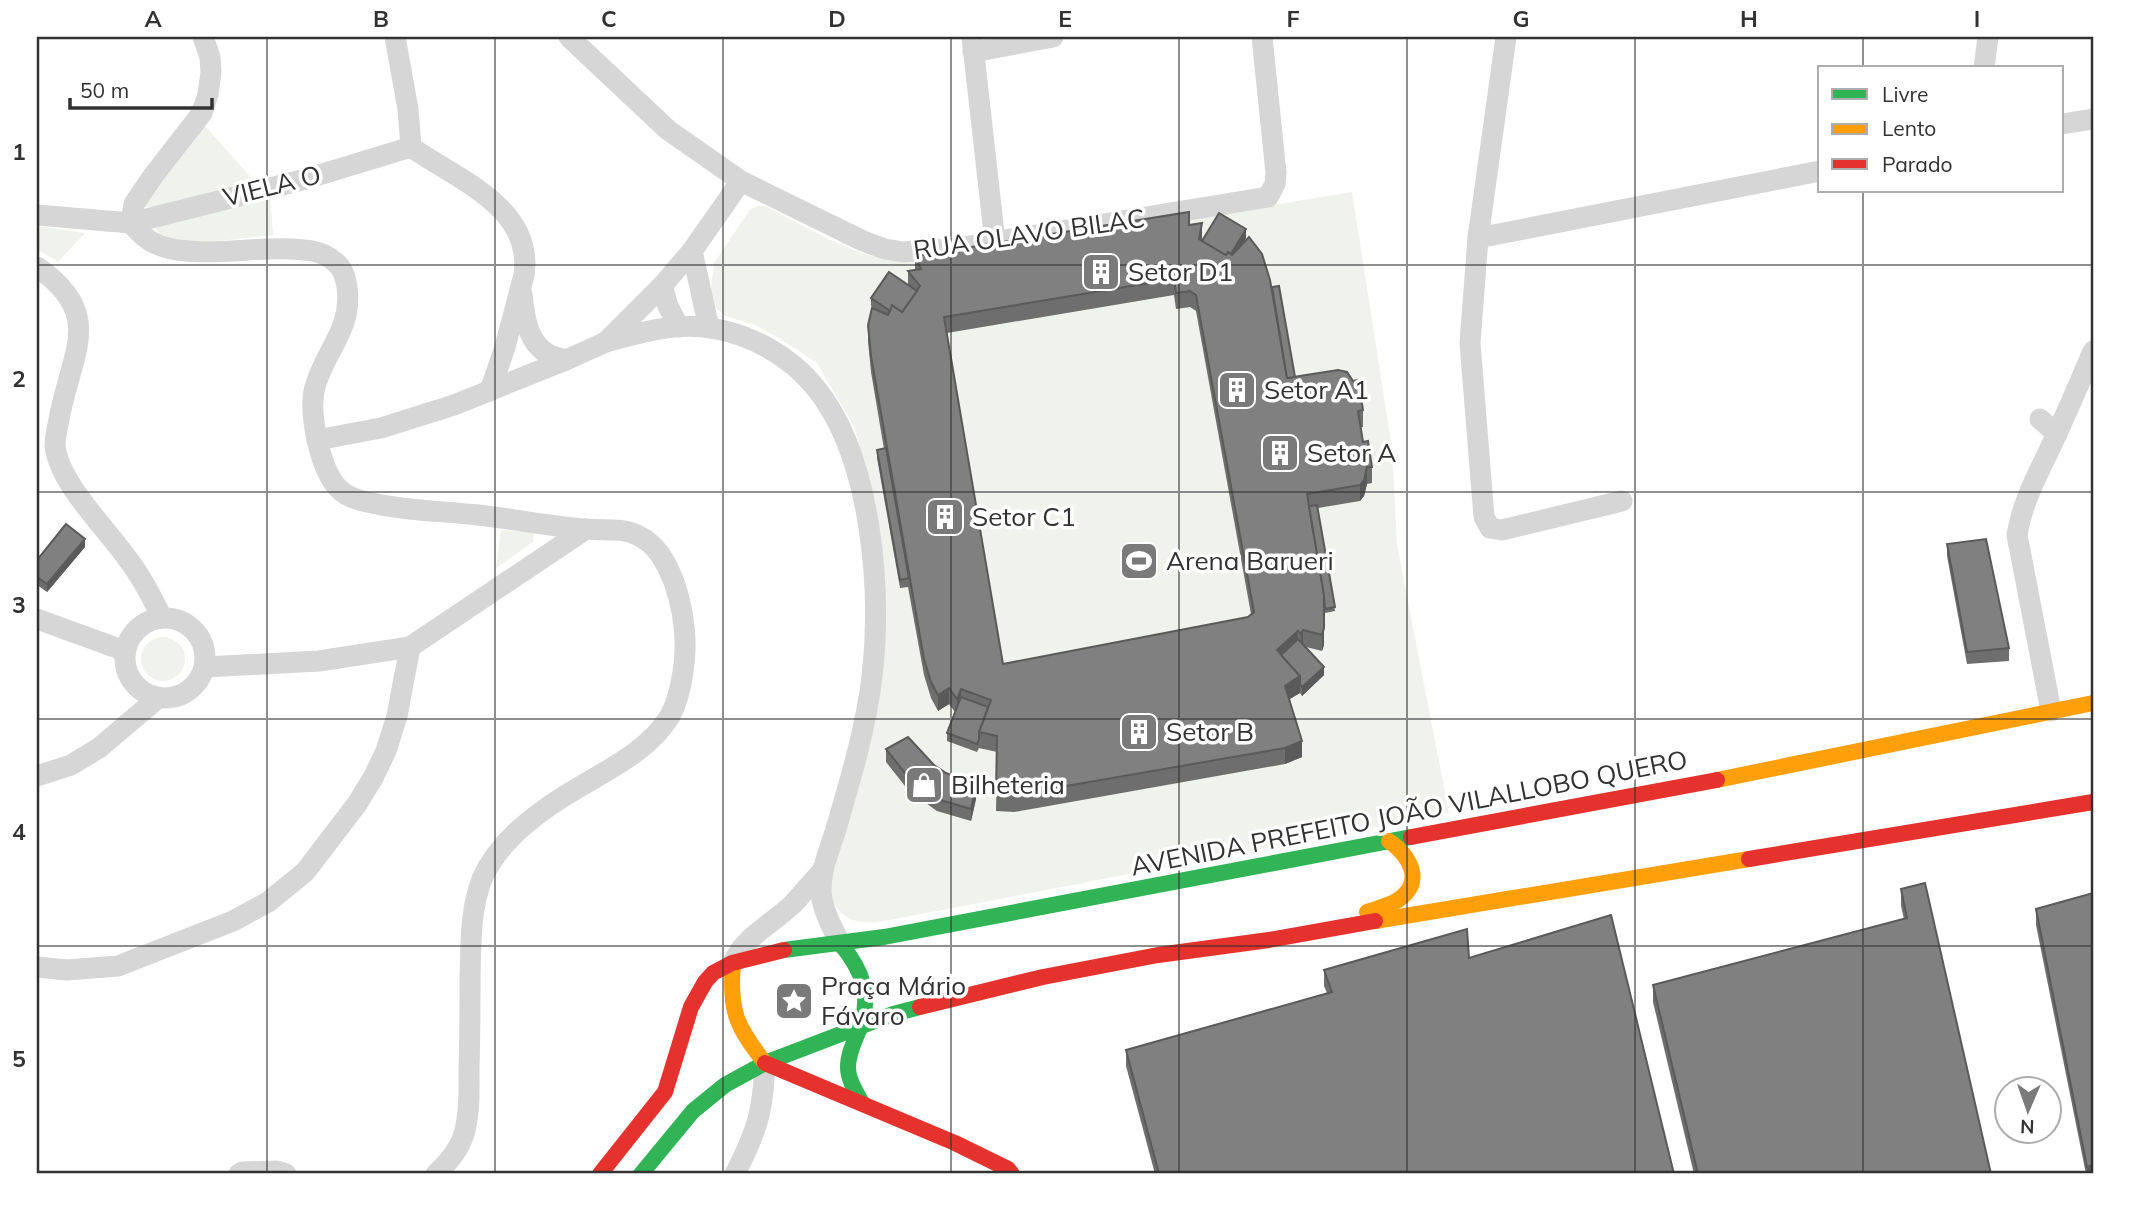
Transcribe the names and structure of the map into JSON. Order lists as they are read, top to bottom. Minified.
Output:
{"streets":{"main road":["AVENIDA PREFEITO JOÃO VILALLOBO QUERO"],"street":["VIELA O","RUA OLAVO BILAC"]},"places":{"building":["Setor D1","Setor A1","Setor A","Setor C1","Setor B"],"sports":["Arena Barueri"],"shop":["Bilheteria"],"place":["Praça Mário Fávaro"]},"legend":["Livre","Lento","Parado"],"scale_bar":"50 m","north":"bottom","grid":{"columns":["A","B","C","D","E","F","G","H","I"],"rows":["1","2","3","4","5"]}}
